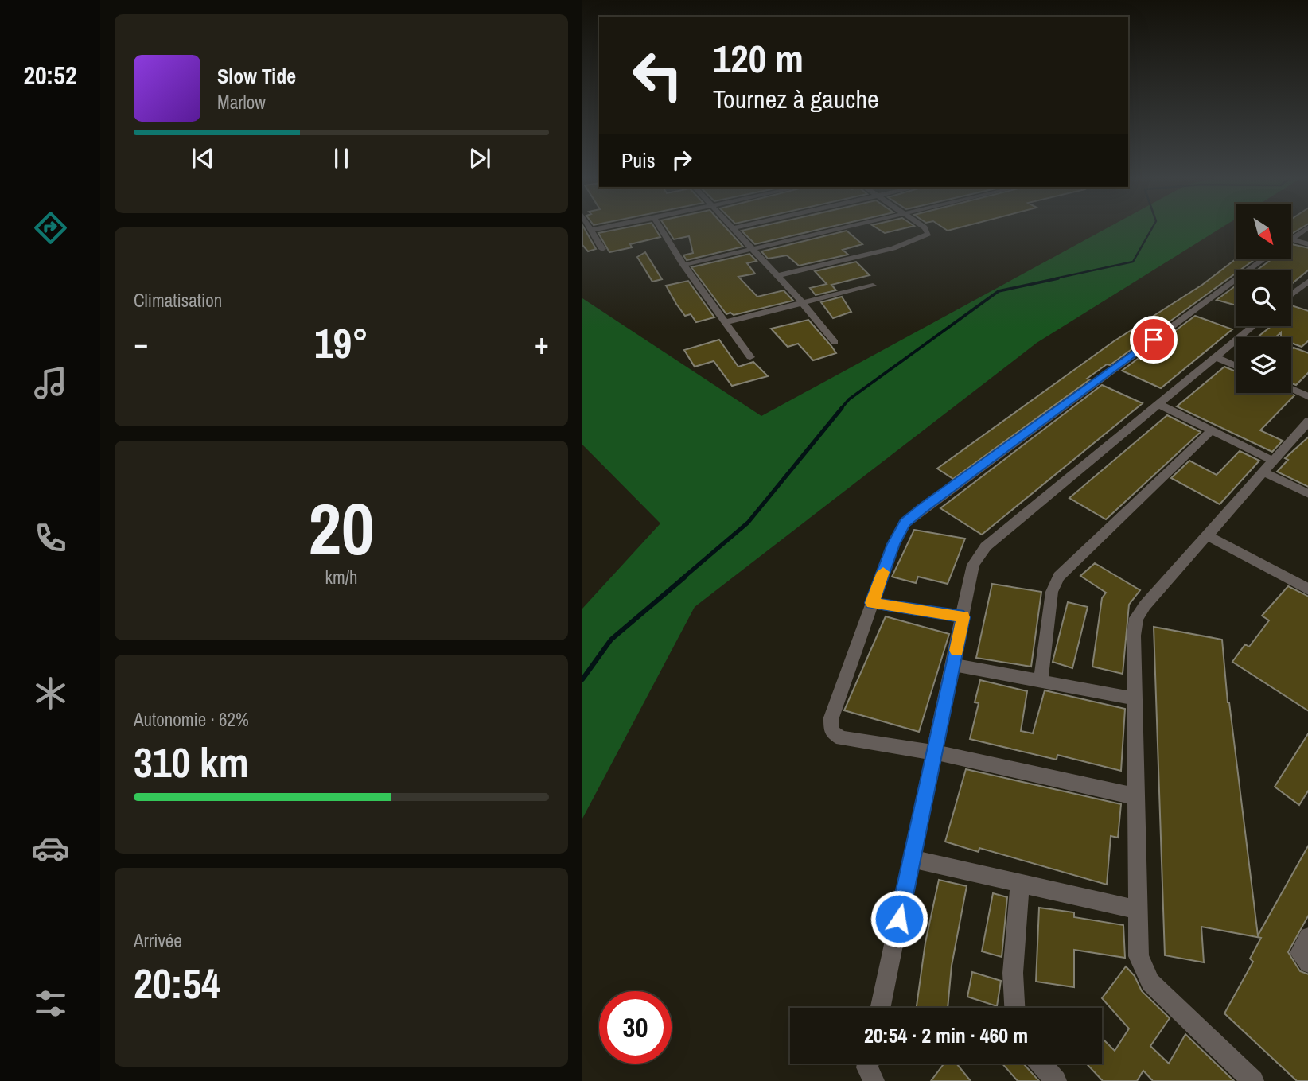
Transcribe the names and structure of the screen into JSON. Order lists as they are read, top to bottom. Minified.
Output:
{"north":"bottom right","page":{"tabs":"20:52","turn":["120 m","Tournez à gauche"],"song":["Slow Tide","Marlow"],"then":"Puis","tile":["Climatisation",["20","km/h"],["Autonomie · 62%","310 km"],["Arrivée","20:54"]],"heat":["−","19°","+"],"limit":"30","trip":"20:54 · 2 min · 460 m"}}
